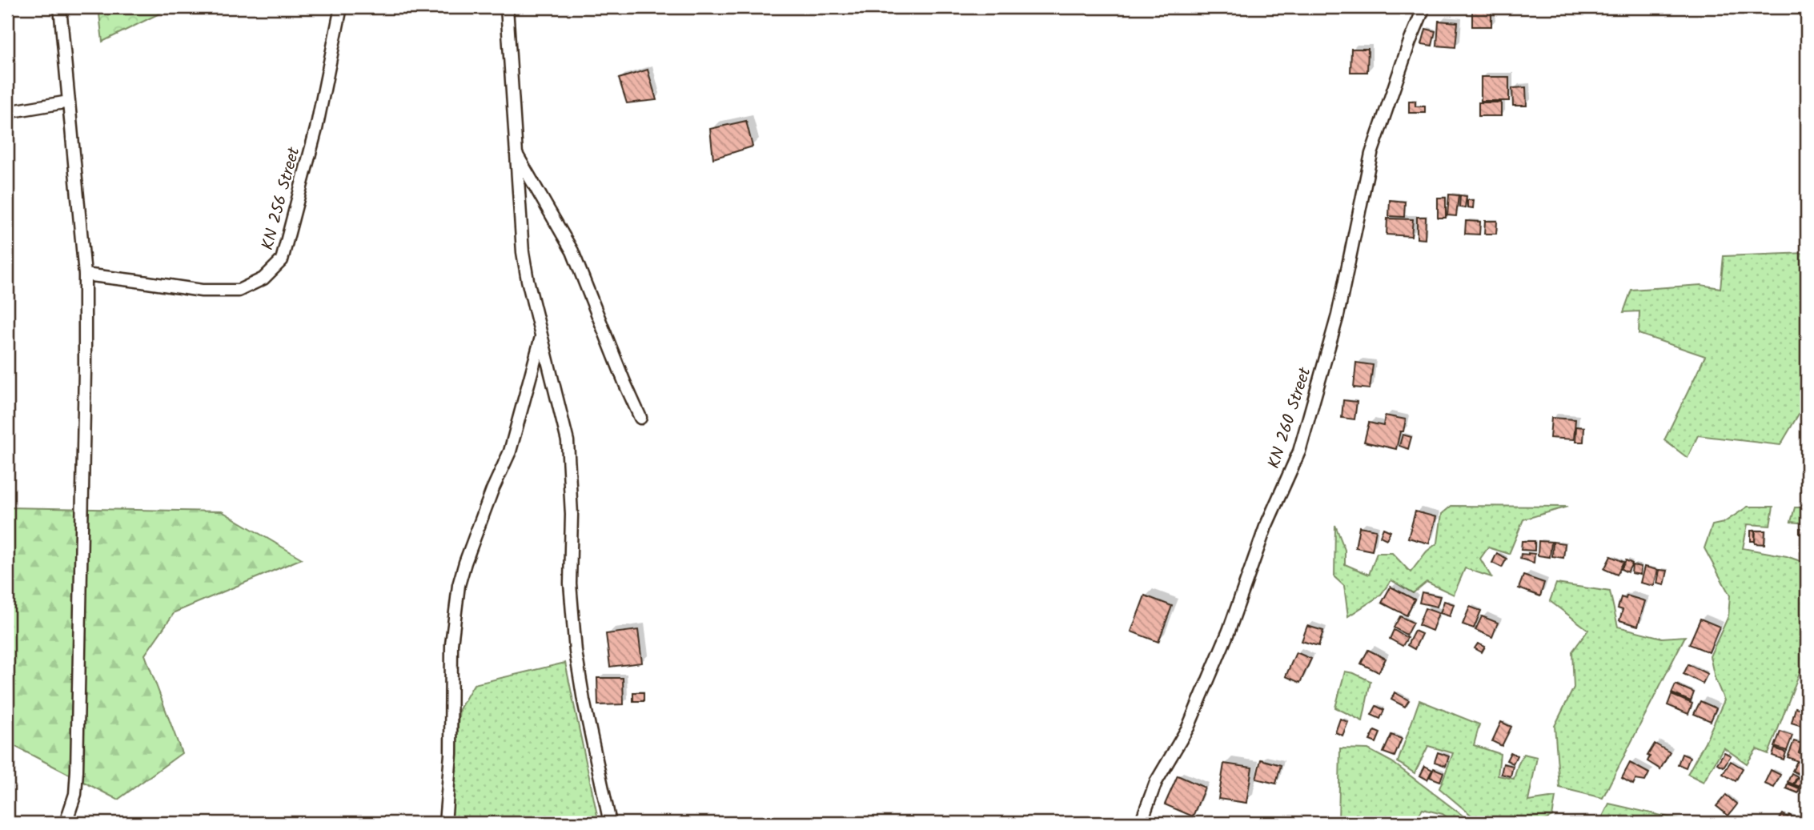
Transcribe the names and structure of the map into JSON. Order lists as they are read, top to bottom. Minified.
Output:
{"streets":{"street":["KN 256 Street","KN 260 Street"]}}
